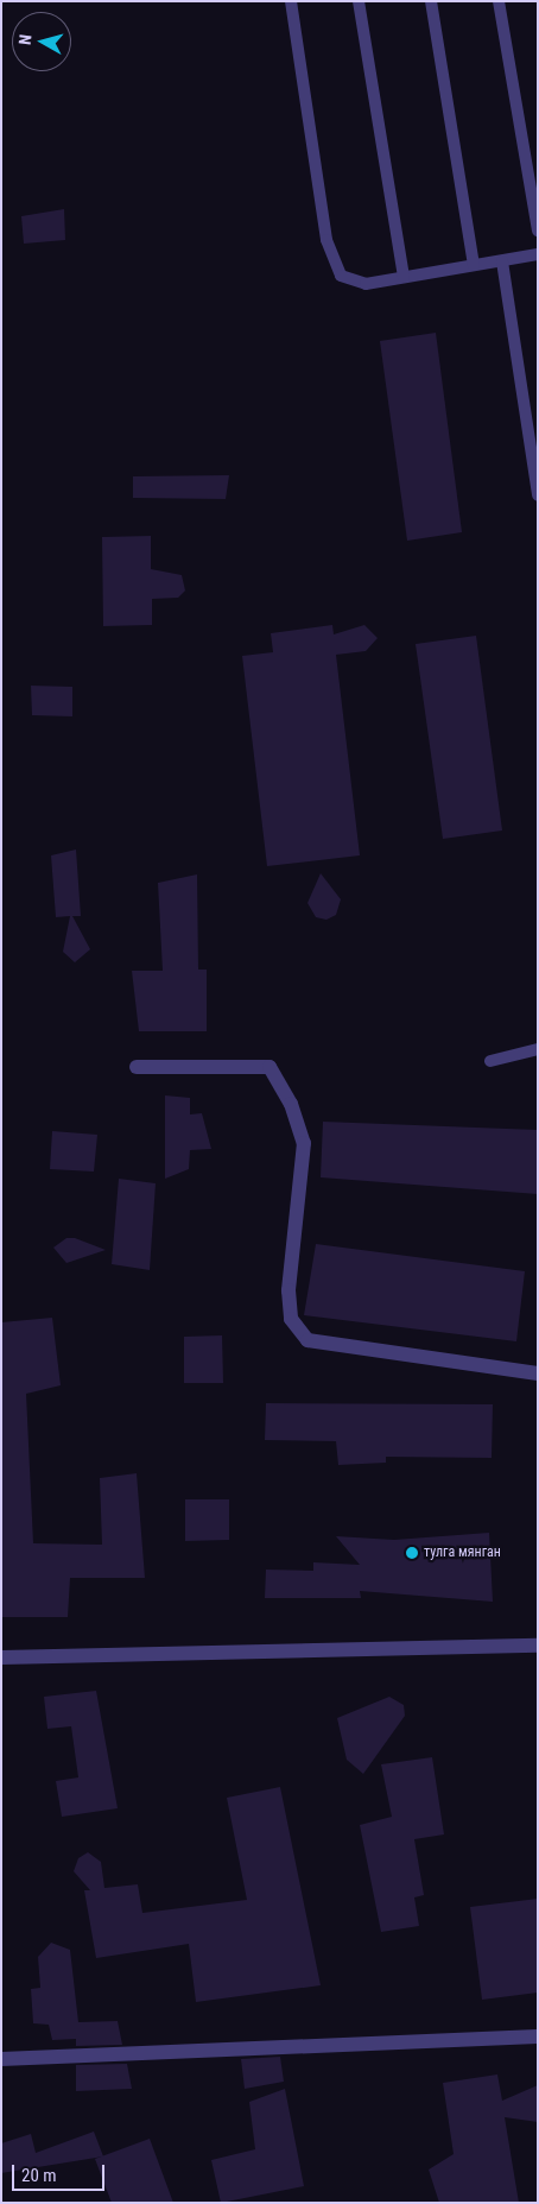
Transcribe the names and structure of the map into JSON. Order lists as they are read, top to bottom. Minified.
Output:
{"places":["тулга мянган"],"scale_bar":"20 m","north":"left"}
